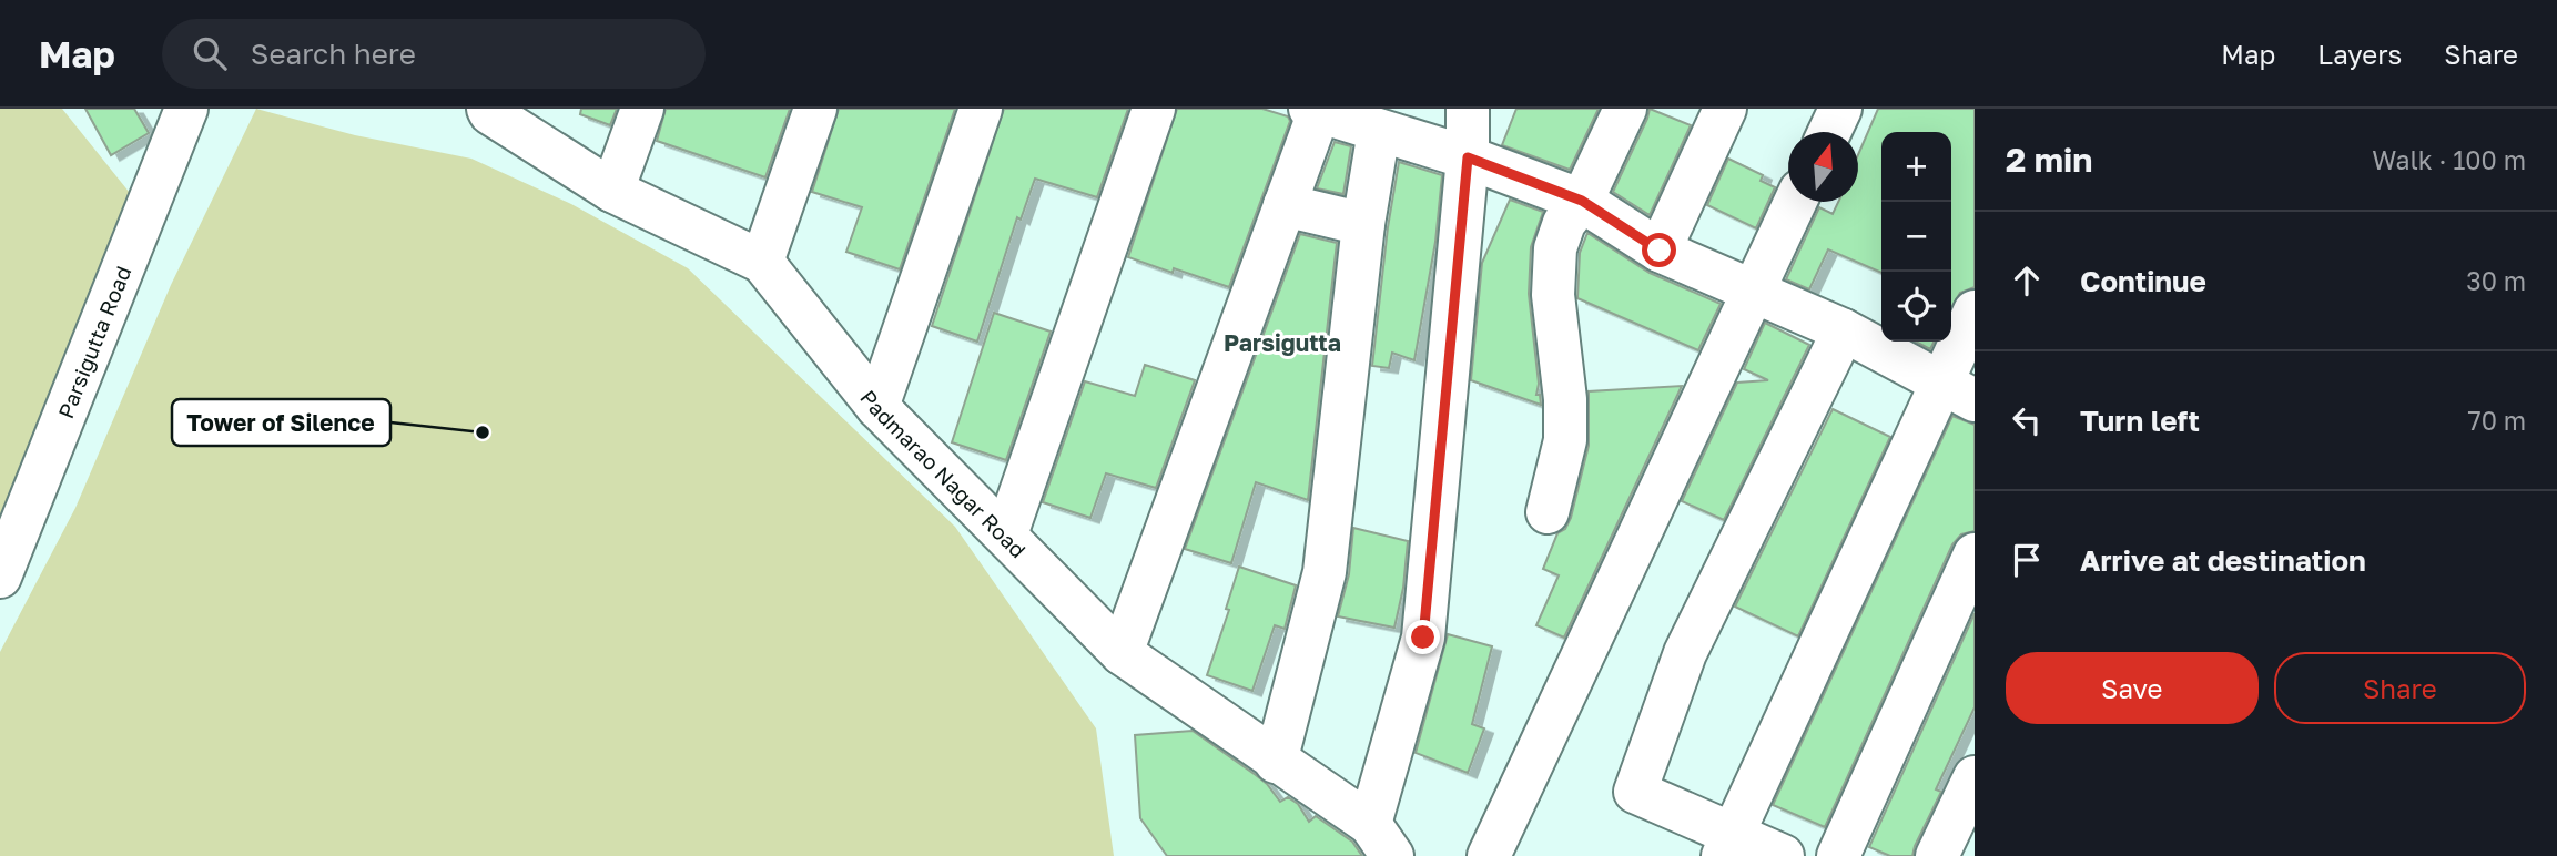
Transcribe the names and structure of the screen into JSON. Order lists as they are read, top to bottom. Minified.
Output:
{"streets":{"street":["Parsigutta Road","Padmarao Nagar Road"]},"districts":["Parsigutta"],"places":["Tower of Silence"],"north":"top","page":{"header":"Map","search":"Search here","nav":["Map","Layers","Share"],"heading":["2 min","Walk · 100 m"],"map_buttons":["+","−"],"list":[["Continue","30 m"],["Turn left","70 m"],"Arrive at destination"],"buttons":["Save","Share"]}}
